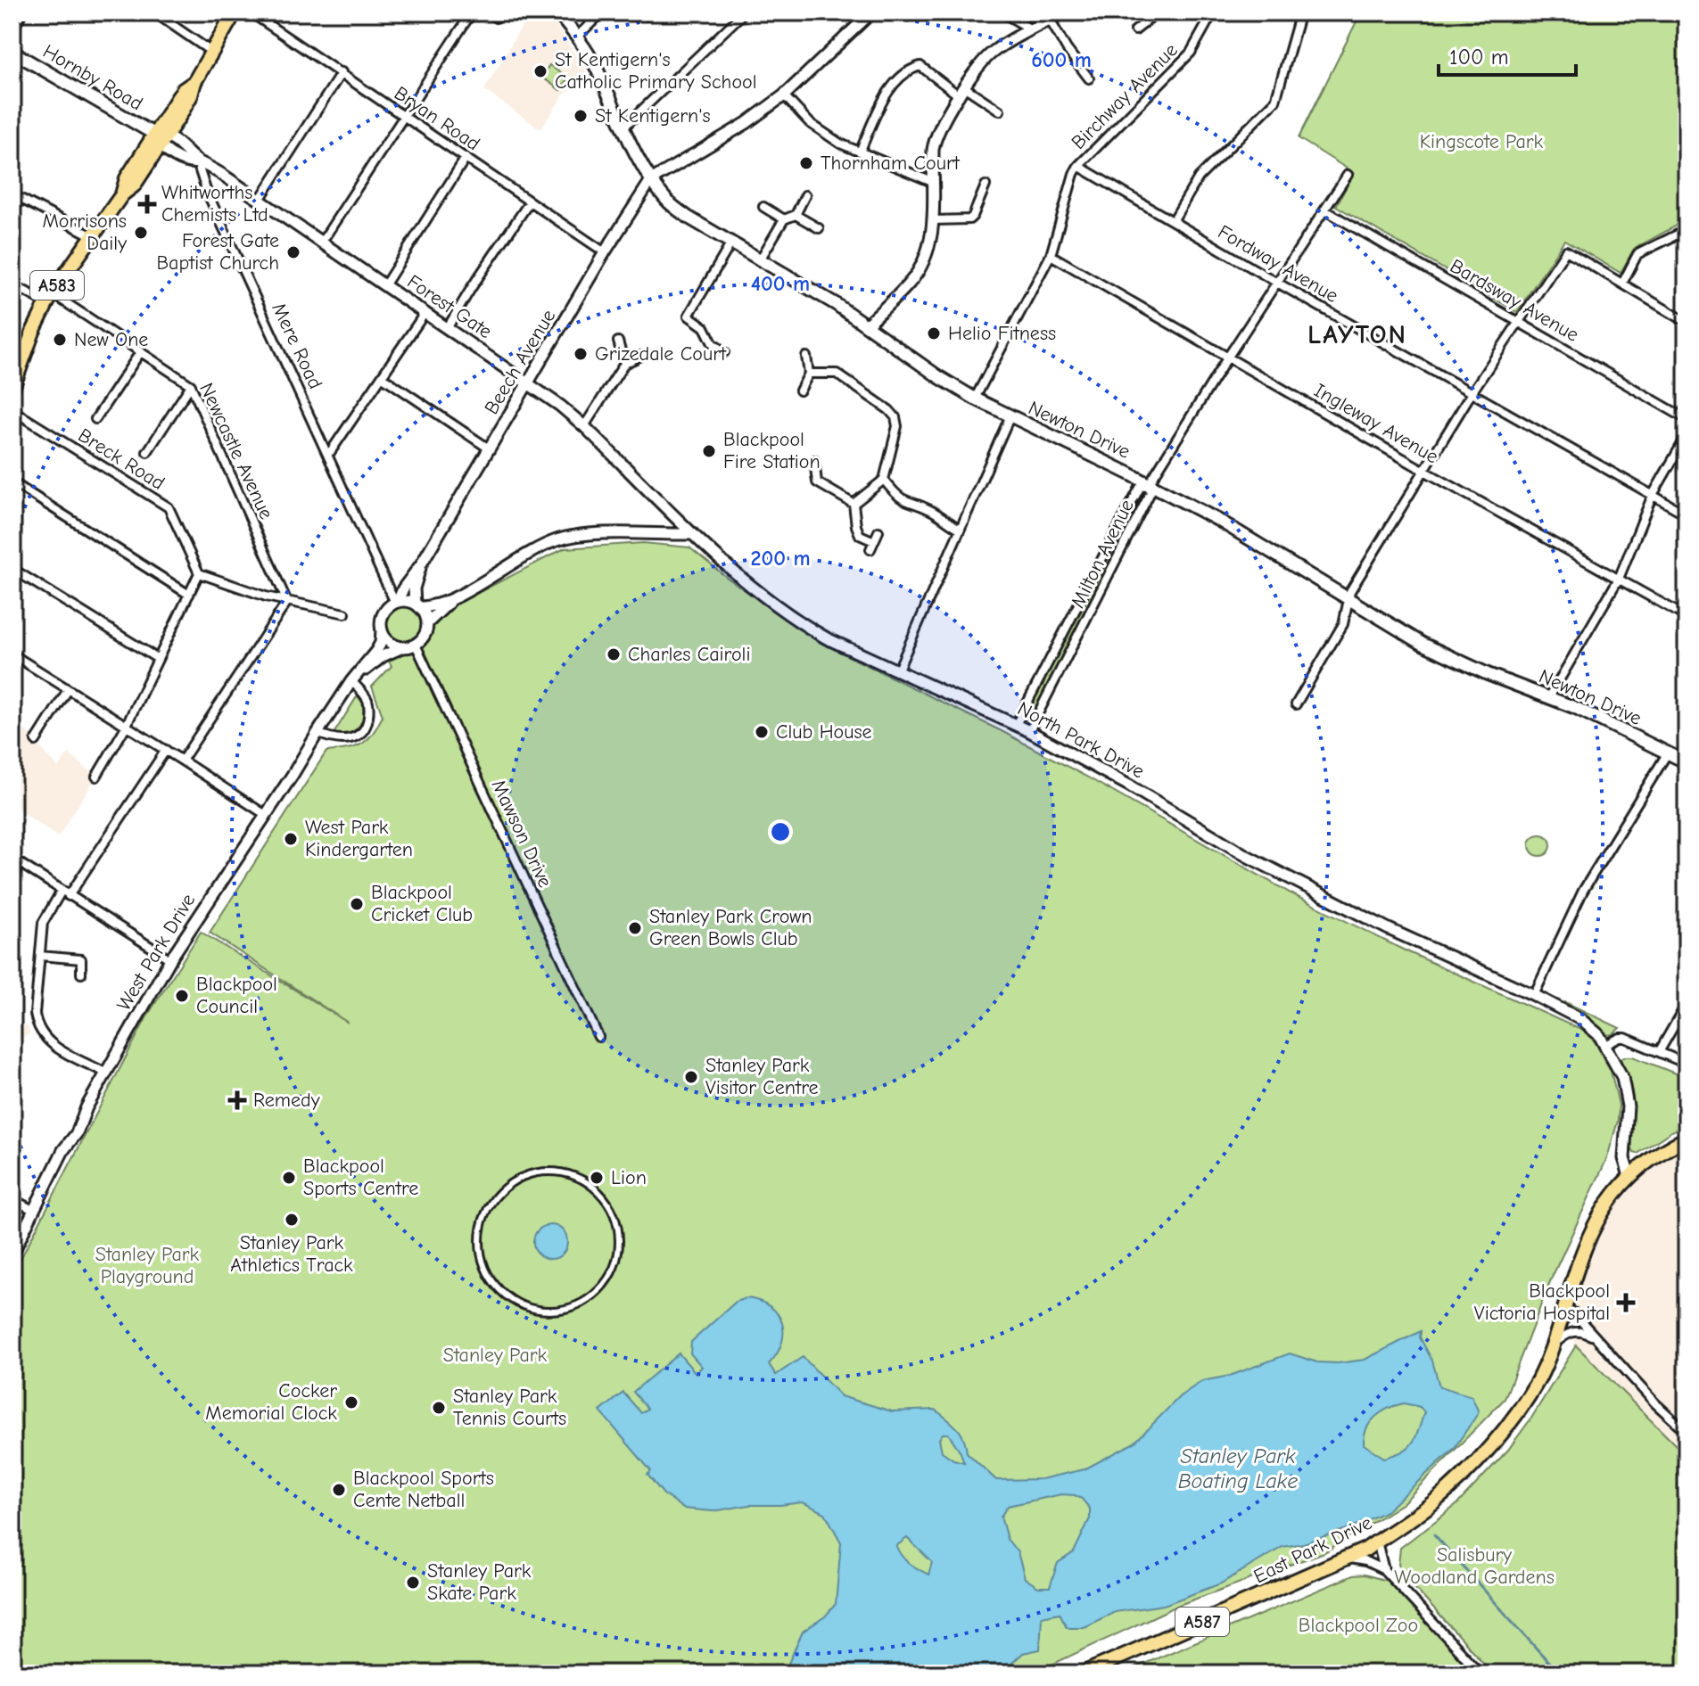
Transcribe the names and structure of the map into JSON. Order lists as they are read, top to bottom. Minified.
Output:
{"streets":{"main road":["Hornby Road","A583","Newton Drive","East Park Drive","A587"],"street":["Birchway Avenue","Bryan Road","Fordway Avenue","Bardsway Avenue","Forest Gate","Mere Road","Beech Avenue","Ingleway Avenue","Newcastle Avenue","Breck Road","Milton Avenue","North Park Drive","Mawson Drive","West Park Drive"]},"crossings":[["Hornby Road","A583"],["Birchway Avenue","Fordway Avenue"],["Birchway Avenue","Ingleway Avenue"],["Birchway Avenue","Newton Drive"],["Bryan Road","Beech Avenue"],["A583","Newcastle Avenue"],["Forest Gate","Mere Road"],["Forest Gate","Beech Avenue"],["Forest Gate","North Park Drive"],["Mere Road","Beech Avenue"],["Mere Road","Mawson Drive"],["Mere Road","West Park Drive"],["Beech Avenue","Newton Drive"],["Beech Avenue","Mawson Drive"],["Beech Avenue","West Park Drive"],["Newton Drive","Milton Avenue"],["Milton Avenue","North Park Drive"],["Mawson Drive","West Park Drive"]],"districts":["LAYTON"],"water":["Stanley Park Boating Lake"],"parks":["Kingscote Park","Stanley Park Playground","Stanley Park","Salisbury Woodland Gardens","Blackpool Zoo"],"places":{"other":["St Kentigern's Catholic Primary School","St Kentigern's","Thornham Court","Morrisons Daily","Forest Gate Baptist Church","Helio Fitness","New One","Grizedale Court","Blackpool Fire Station","Charles Cairoli","Club House","West Park Kindergarten","Blackpool Cricket Club","Stanley Park Crown Green Bowls Club","Blackpool Council","Stanley Park Visitor Centre","Blackpool Sports Centre","Lion","Stanley Park Athletics Track","Cocker Memorial Clock","Stanley Park Tennis Courts","Blackpool Sports Cente Netball","Stanley Park Skate Park"],"health":["Whitworths Chemists Ltd","Remedy","Blackpool Victoria Hospital"]},"scale_bar":"100 m","rings":["600 m","400 m","200 m"]}
